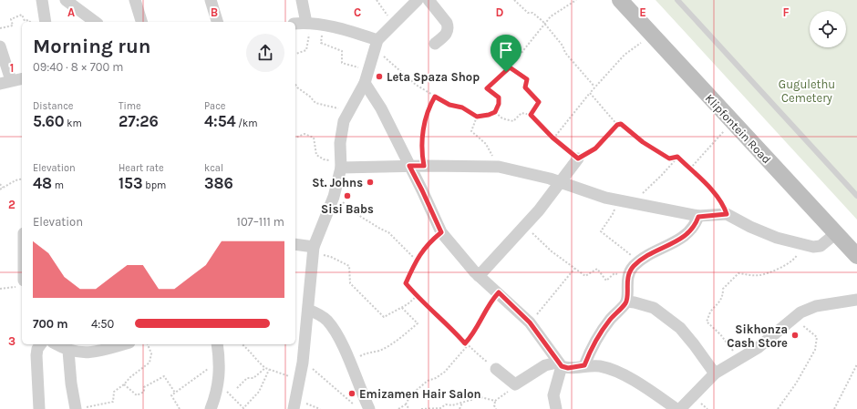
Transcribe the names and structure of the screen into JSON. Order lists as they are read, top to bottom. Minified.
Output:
{"streets":{"main road":["Klipfontein Road"]},"parks":["Gugulethu Cemetery"],"places":["Leta Spaza Shop","St. Johns","Sisi Babs","Sikhonza Cash Store","Emizamen Hair Salon"],"page":{"heading":["Morning run","09:40 · 8 × 700 m"],"stats":[["Distance","5.60 km"],["Time","27:26"],["Pace","4:54 /km"],["Elevation","48 m"],["Heart rate","153 bpm"],["kcal","386"]],"chart":["Elevation","107–111 m"],"list":[{"name":"700 m","note":"4:50"}]},"grid":{"columns":["A","B","C","D","E","F"],"rows":["1","2","3"]}}
